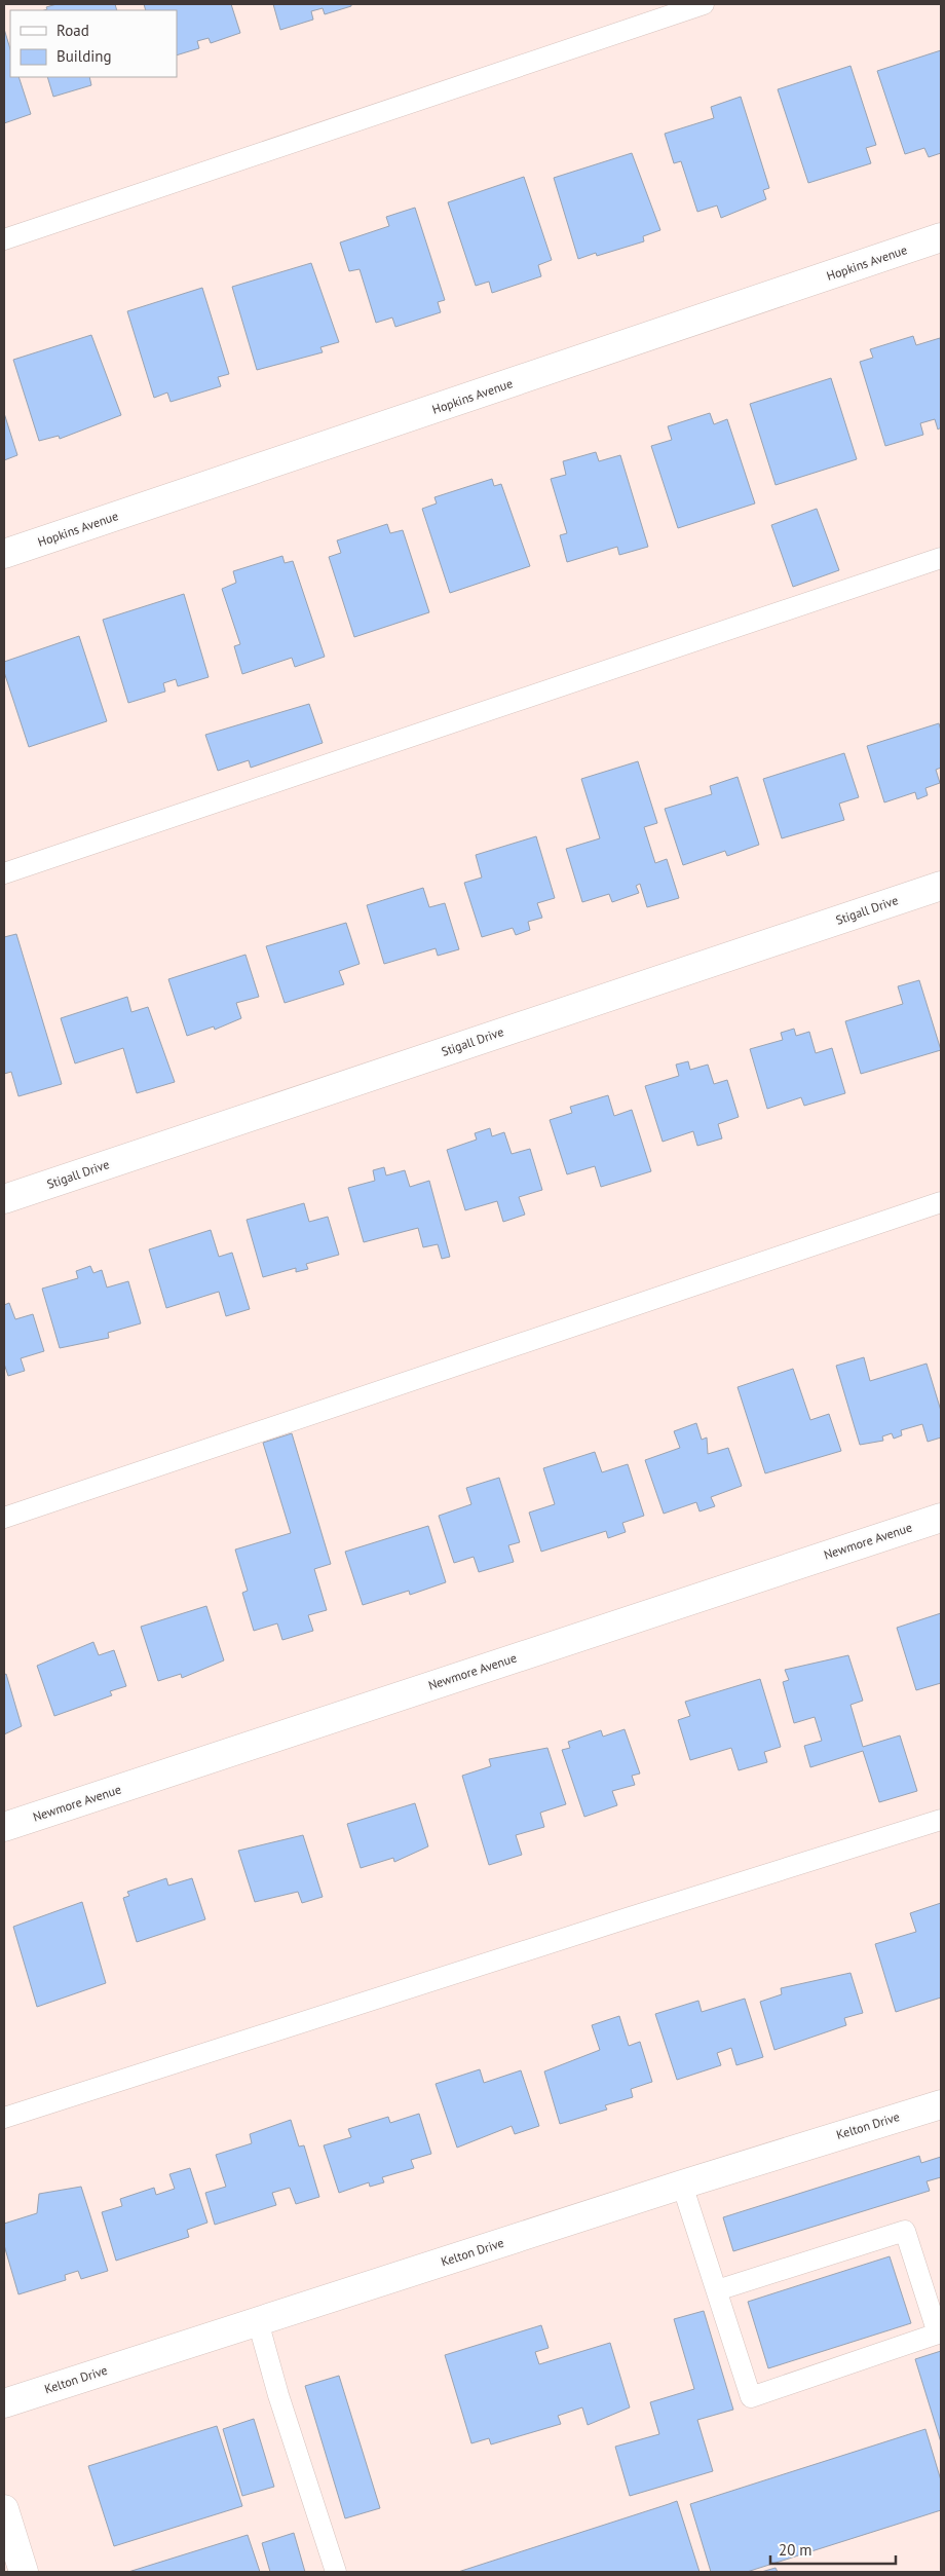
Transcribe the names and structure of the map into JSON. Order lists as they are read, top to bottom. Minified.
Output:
{"streets":{"street":["Hopkins Avenue","Stigall Drive","Newmore Avenue","Kelton Drive"]},"legend":["Road","Building"],"scale_bar":"20 m"}
